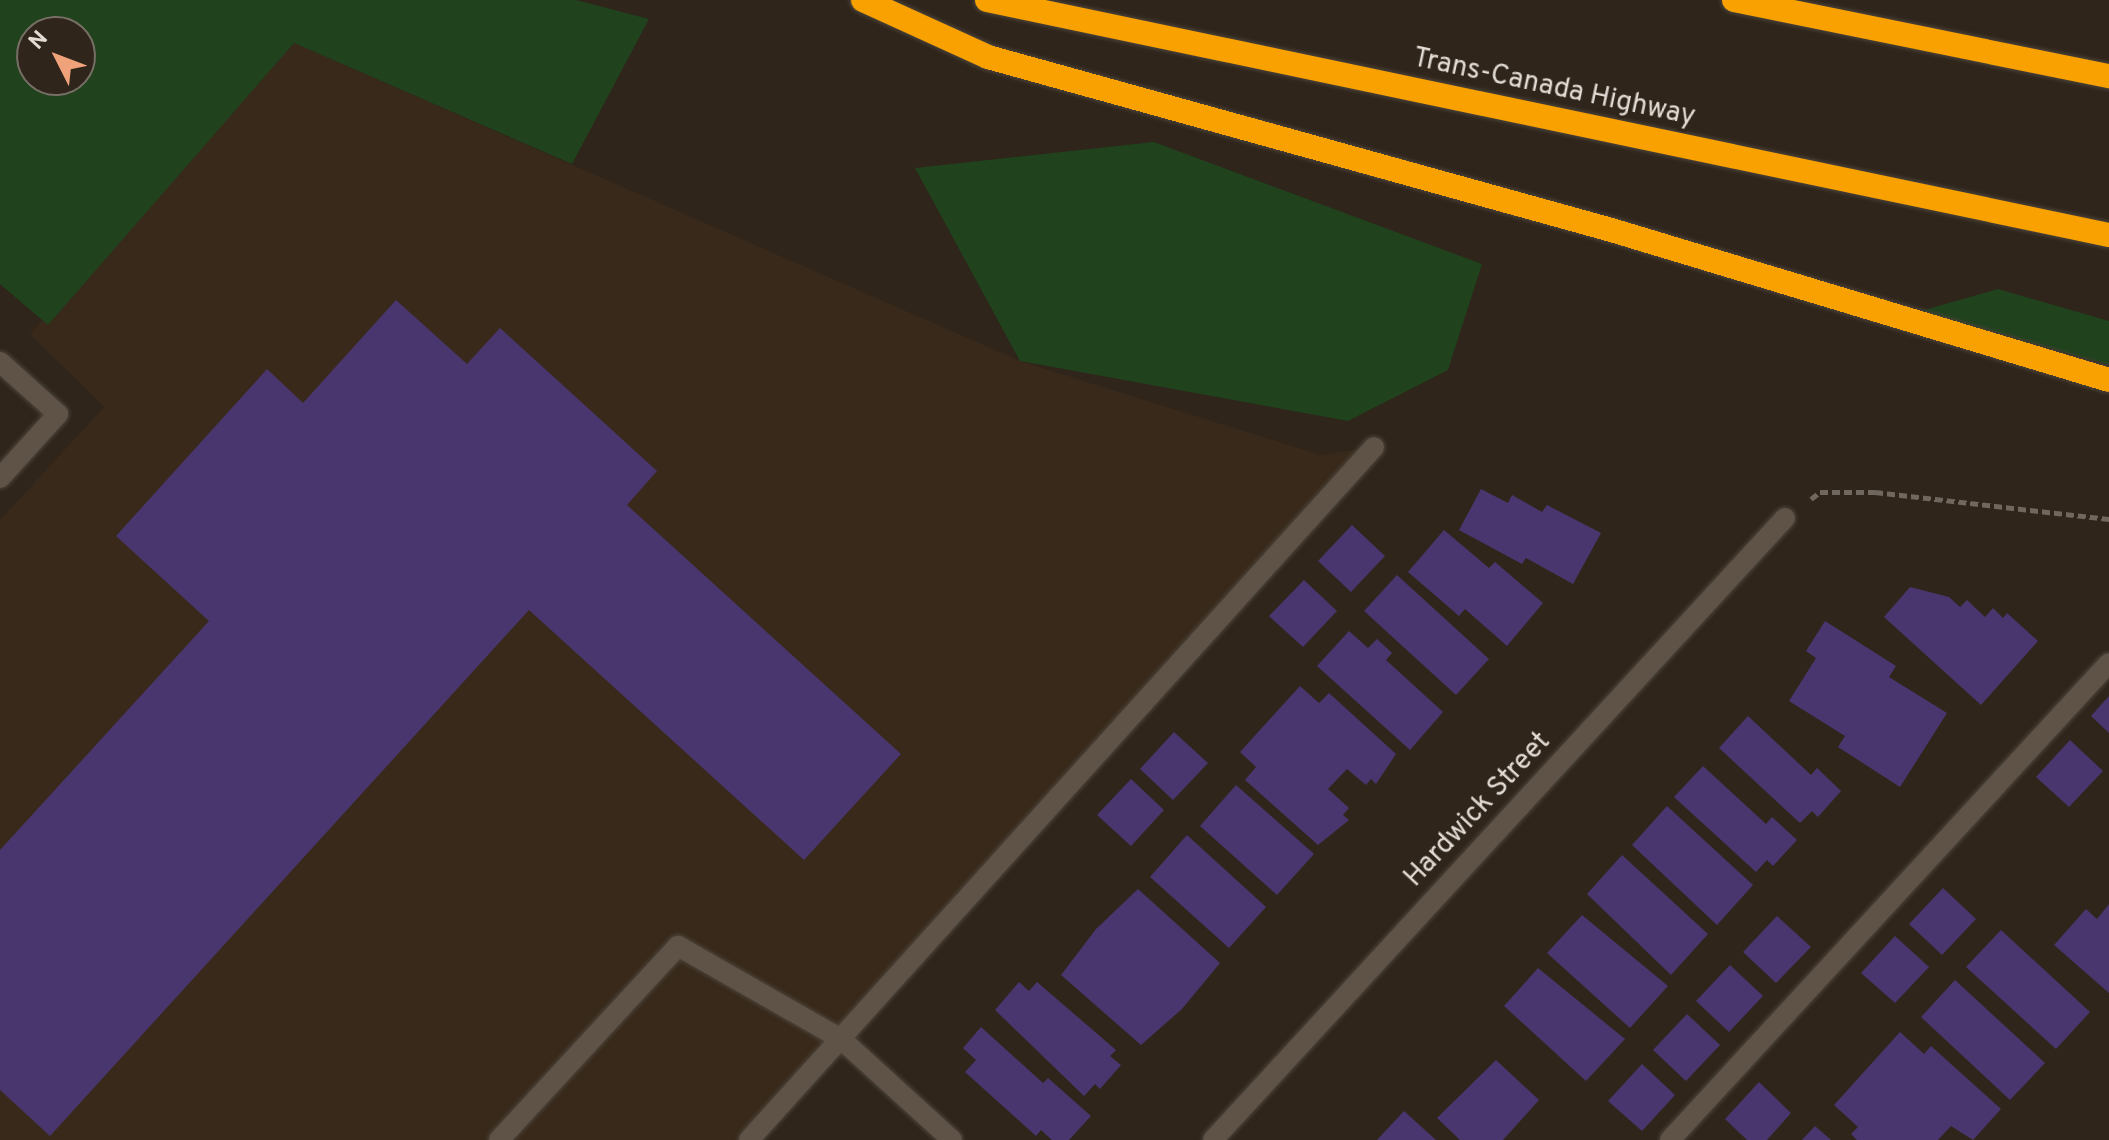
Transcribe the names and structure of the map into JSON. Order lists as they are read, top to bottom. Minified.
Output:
{"streets":{"highway":["Trans-Canada Highway"],"street":["Hardwick Street"]},"north":"top left"}
